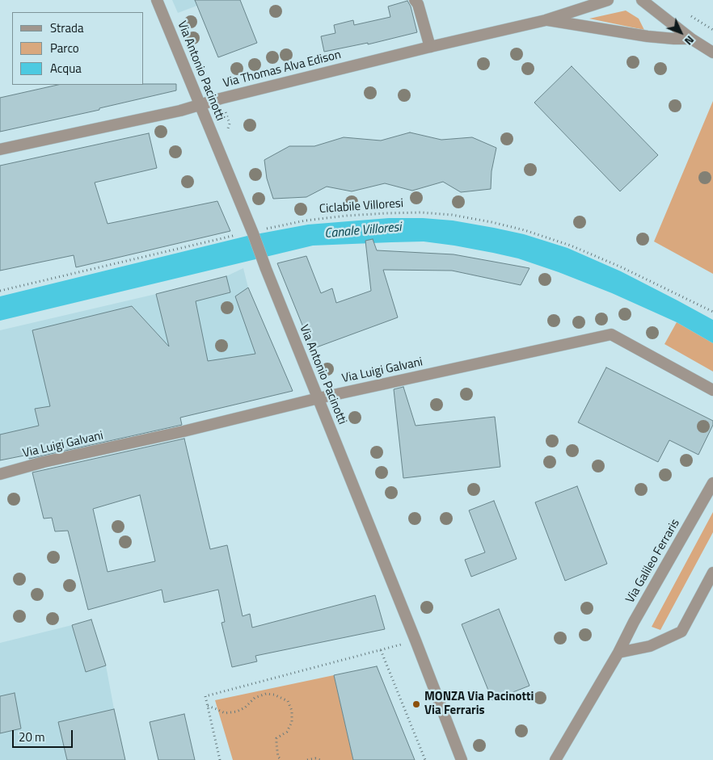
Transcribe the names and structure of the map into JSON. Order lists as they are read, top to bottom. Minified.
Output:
{"streets":{"street":["Via Thomas Alva Edison","Via Antonio Pacinotti","Via Luigi Galvani","Via Galileo Ferraris"],"path":["Ciclabile Villoresi"]},"crossings":[["Via Thomas Alva Edison","Via Antonio Pacinotti"],["Via Antonio Pacinotti","Ciclabile Villoresi"],["Via Antonio Pacinotti","Via Luigi Galvani"]],"water":["Canale Villoresi"],"places":["MONZA Via Pacinotti Via Ferraris"],"legend":["Strada","Parco","Acqua"],"scale_bar":"20 m","north":"bottom right"}
